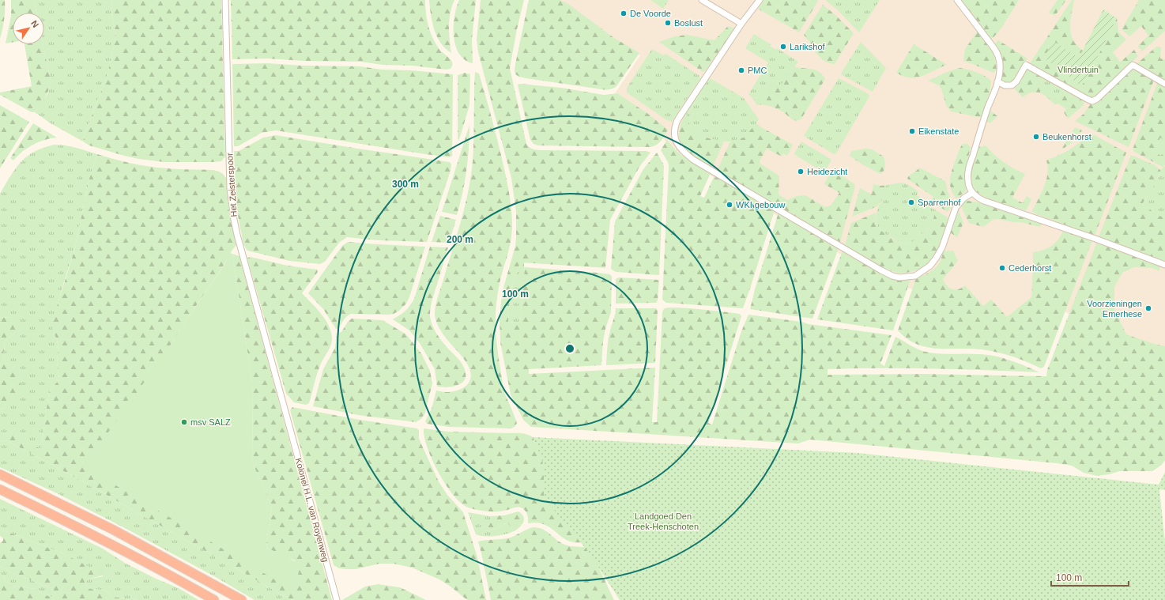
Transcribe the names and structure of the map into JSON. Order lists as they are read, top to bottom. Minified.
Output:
{"streets":{"street":["Het Zeisterspoor","Kolonel H.L. van Royenweg"]},"crossings":[["Het Zeisterspoor","Kolonel H.L. van Royenweg"]],"parks":["Vlindertuin","Landgoed Den Treek-Henschoten"],"places":["De Voorde","Boslust","Larikshof","PMC","Eikenstate","Beukenhorst","Heidezicht","Sparrenhof","WKI gebouw","Cederhorst","Voorzieningen Emerhese","msv SALZ"],"scale_bar":"100 m","north":"top right","rings":["300 m","200 m","100 m"]}
